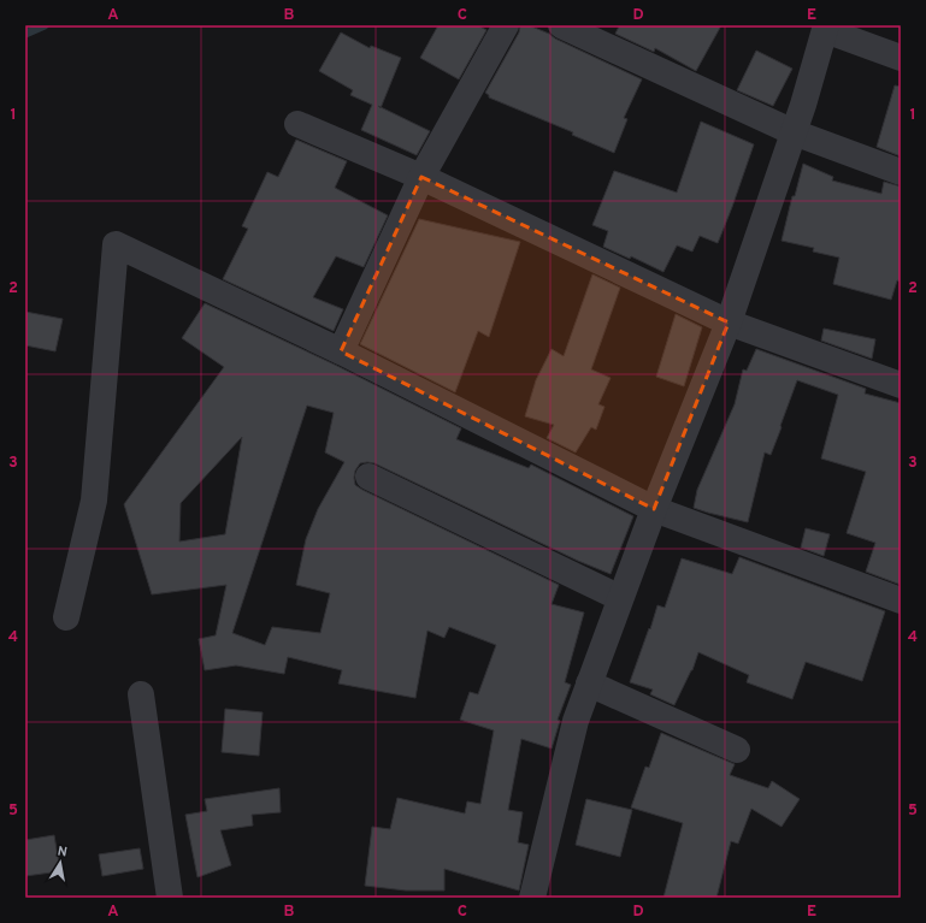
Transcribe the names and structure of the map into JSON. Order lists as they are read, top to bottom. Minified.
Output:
{"north":"top","grid":{"columns":["A","B","C","D","E"],"rows":["1","2","3","4","5"]}}
